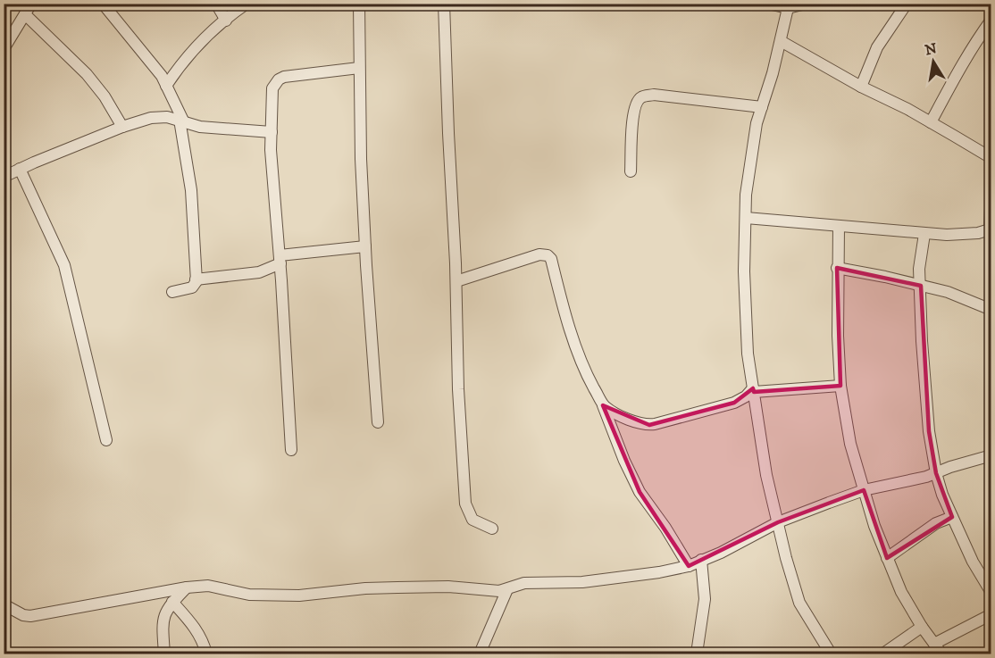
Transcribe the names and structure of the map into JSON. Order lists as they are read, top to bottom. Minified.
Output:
{"north":"top"}
